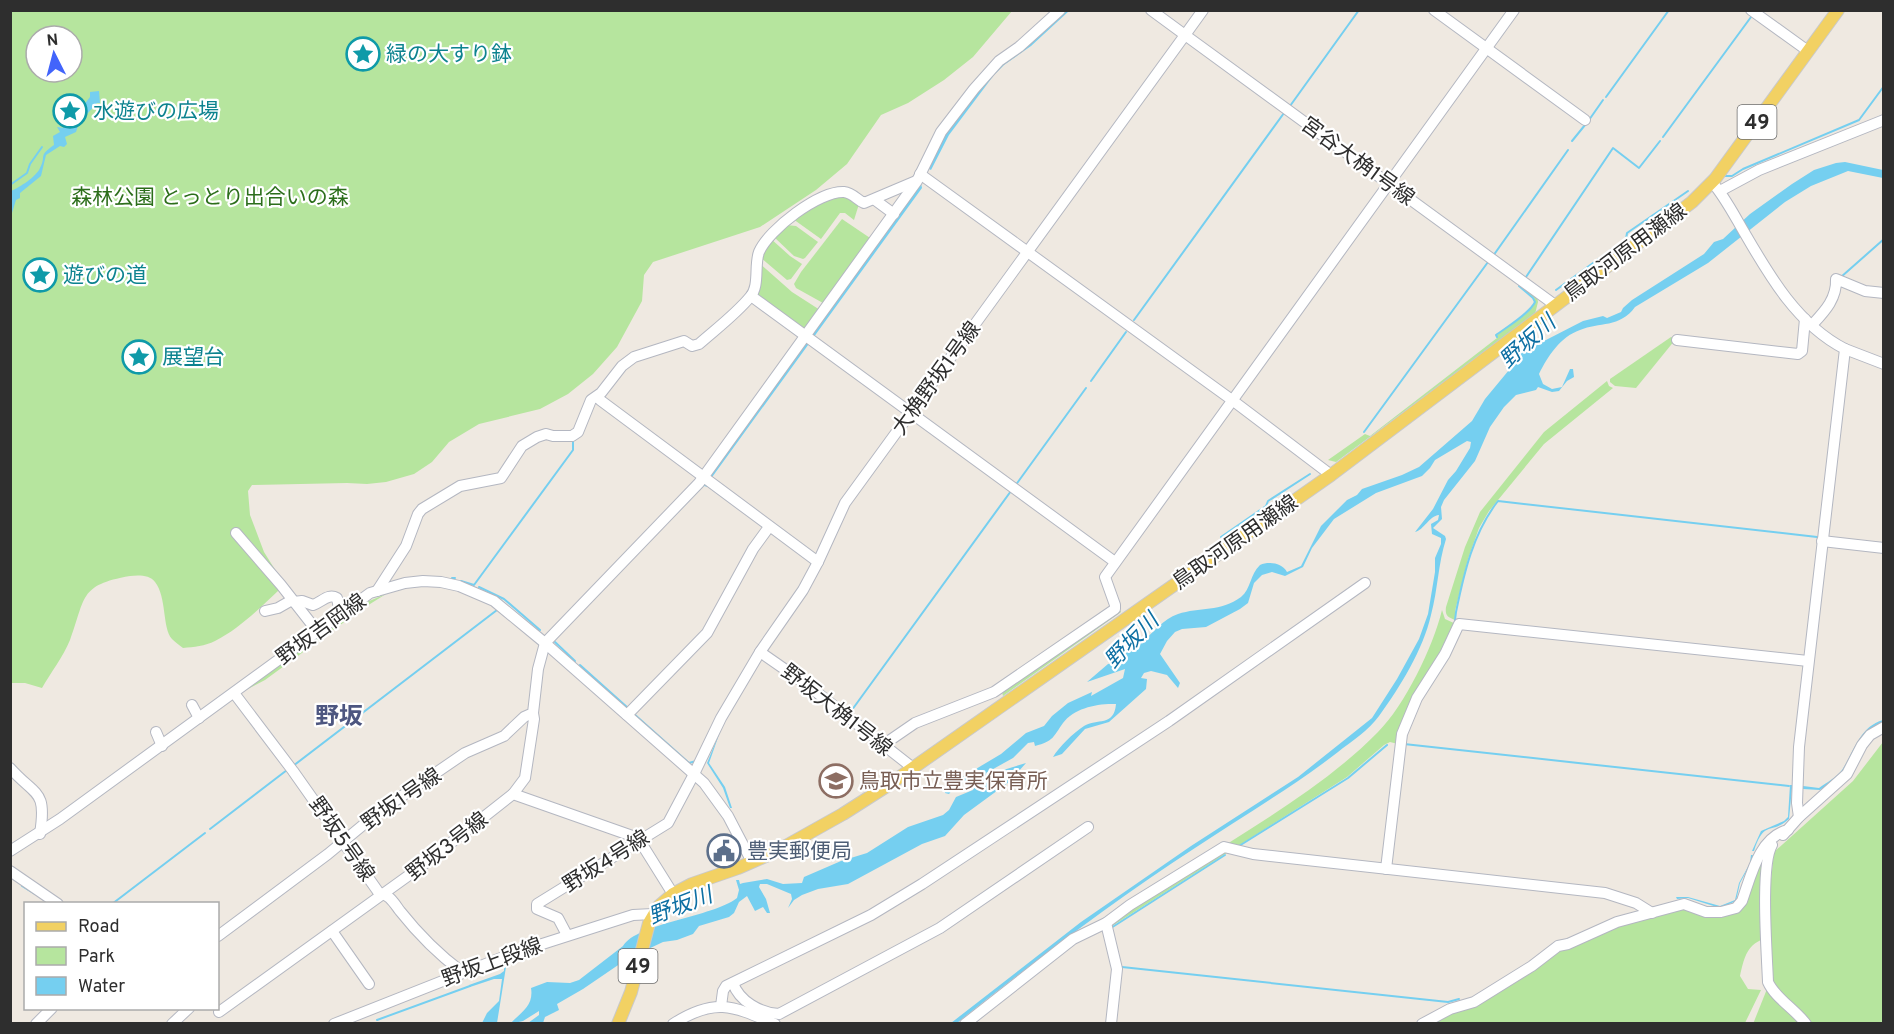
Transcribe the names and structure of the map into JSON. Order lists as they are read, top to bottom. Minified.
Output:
{"streets":{"main road":["49","鳥取河原用瀬線"],"street":["宮谷大桷1号線","大桷野坂1号線","野坂吉岡線","野坂大桷1号線","野坂1号線","野坂5号線","野坂3号線","野坂4号線","野坂上段線"]},"crossings":[["宮谷大桷1号線","鳥取河原用瀬線"],["宮谷大桷1号線","大桷野坂1号線"],["鳥取河原用瀬線","野坂吉岡線"],["鳥取河原用瀬線","野坂大桷1号線"],["鳥取河原用瀬線","野坂上段線"],["大桷野坂1号線","野坂吉岡線"],["大桷野坂1号線","野坂大桷1号線"],["大桷野坂1号線","野坂4号線"],["野坂吉岡線","野坂5号線"],["野坂吉岡線","野坂4号線"],["野坂1号線","野坂5号線"],["野坂5号線","野坂3号線"],["野坂5号線","野坂上段線"],["野坂4号線","野坂上段線"]],"districts":["野坂"],"water":["野坂川"],"parks":["森林公園 とっとり出合いの森"],"places":{"place":["緑の大すり鉢","水遊びの広場","遊びの道","展望台"],"school or university":["鳥取市立豊実保育所"],"public building":["豊実郵便局"]},"legend":["Road","Park","Water"],"north":"top"}
